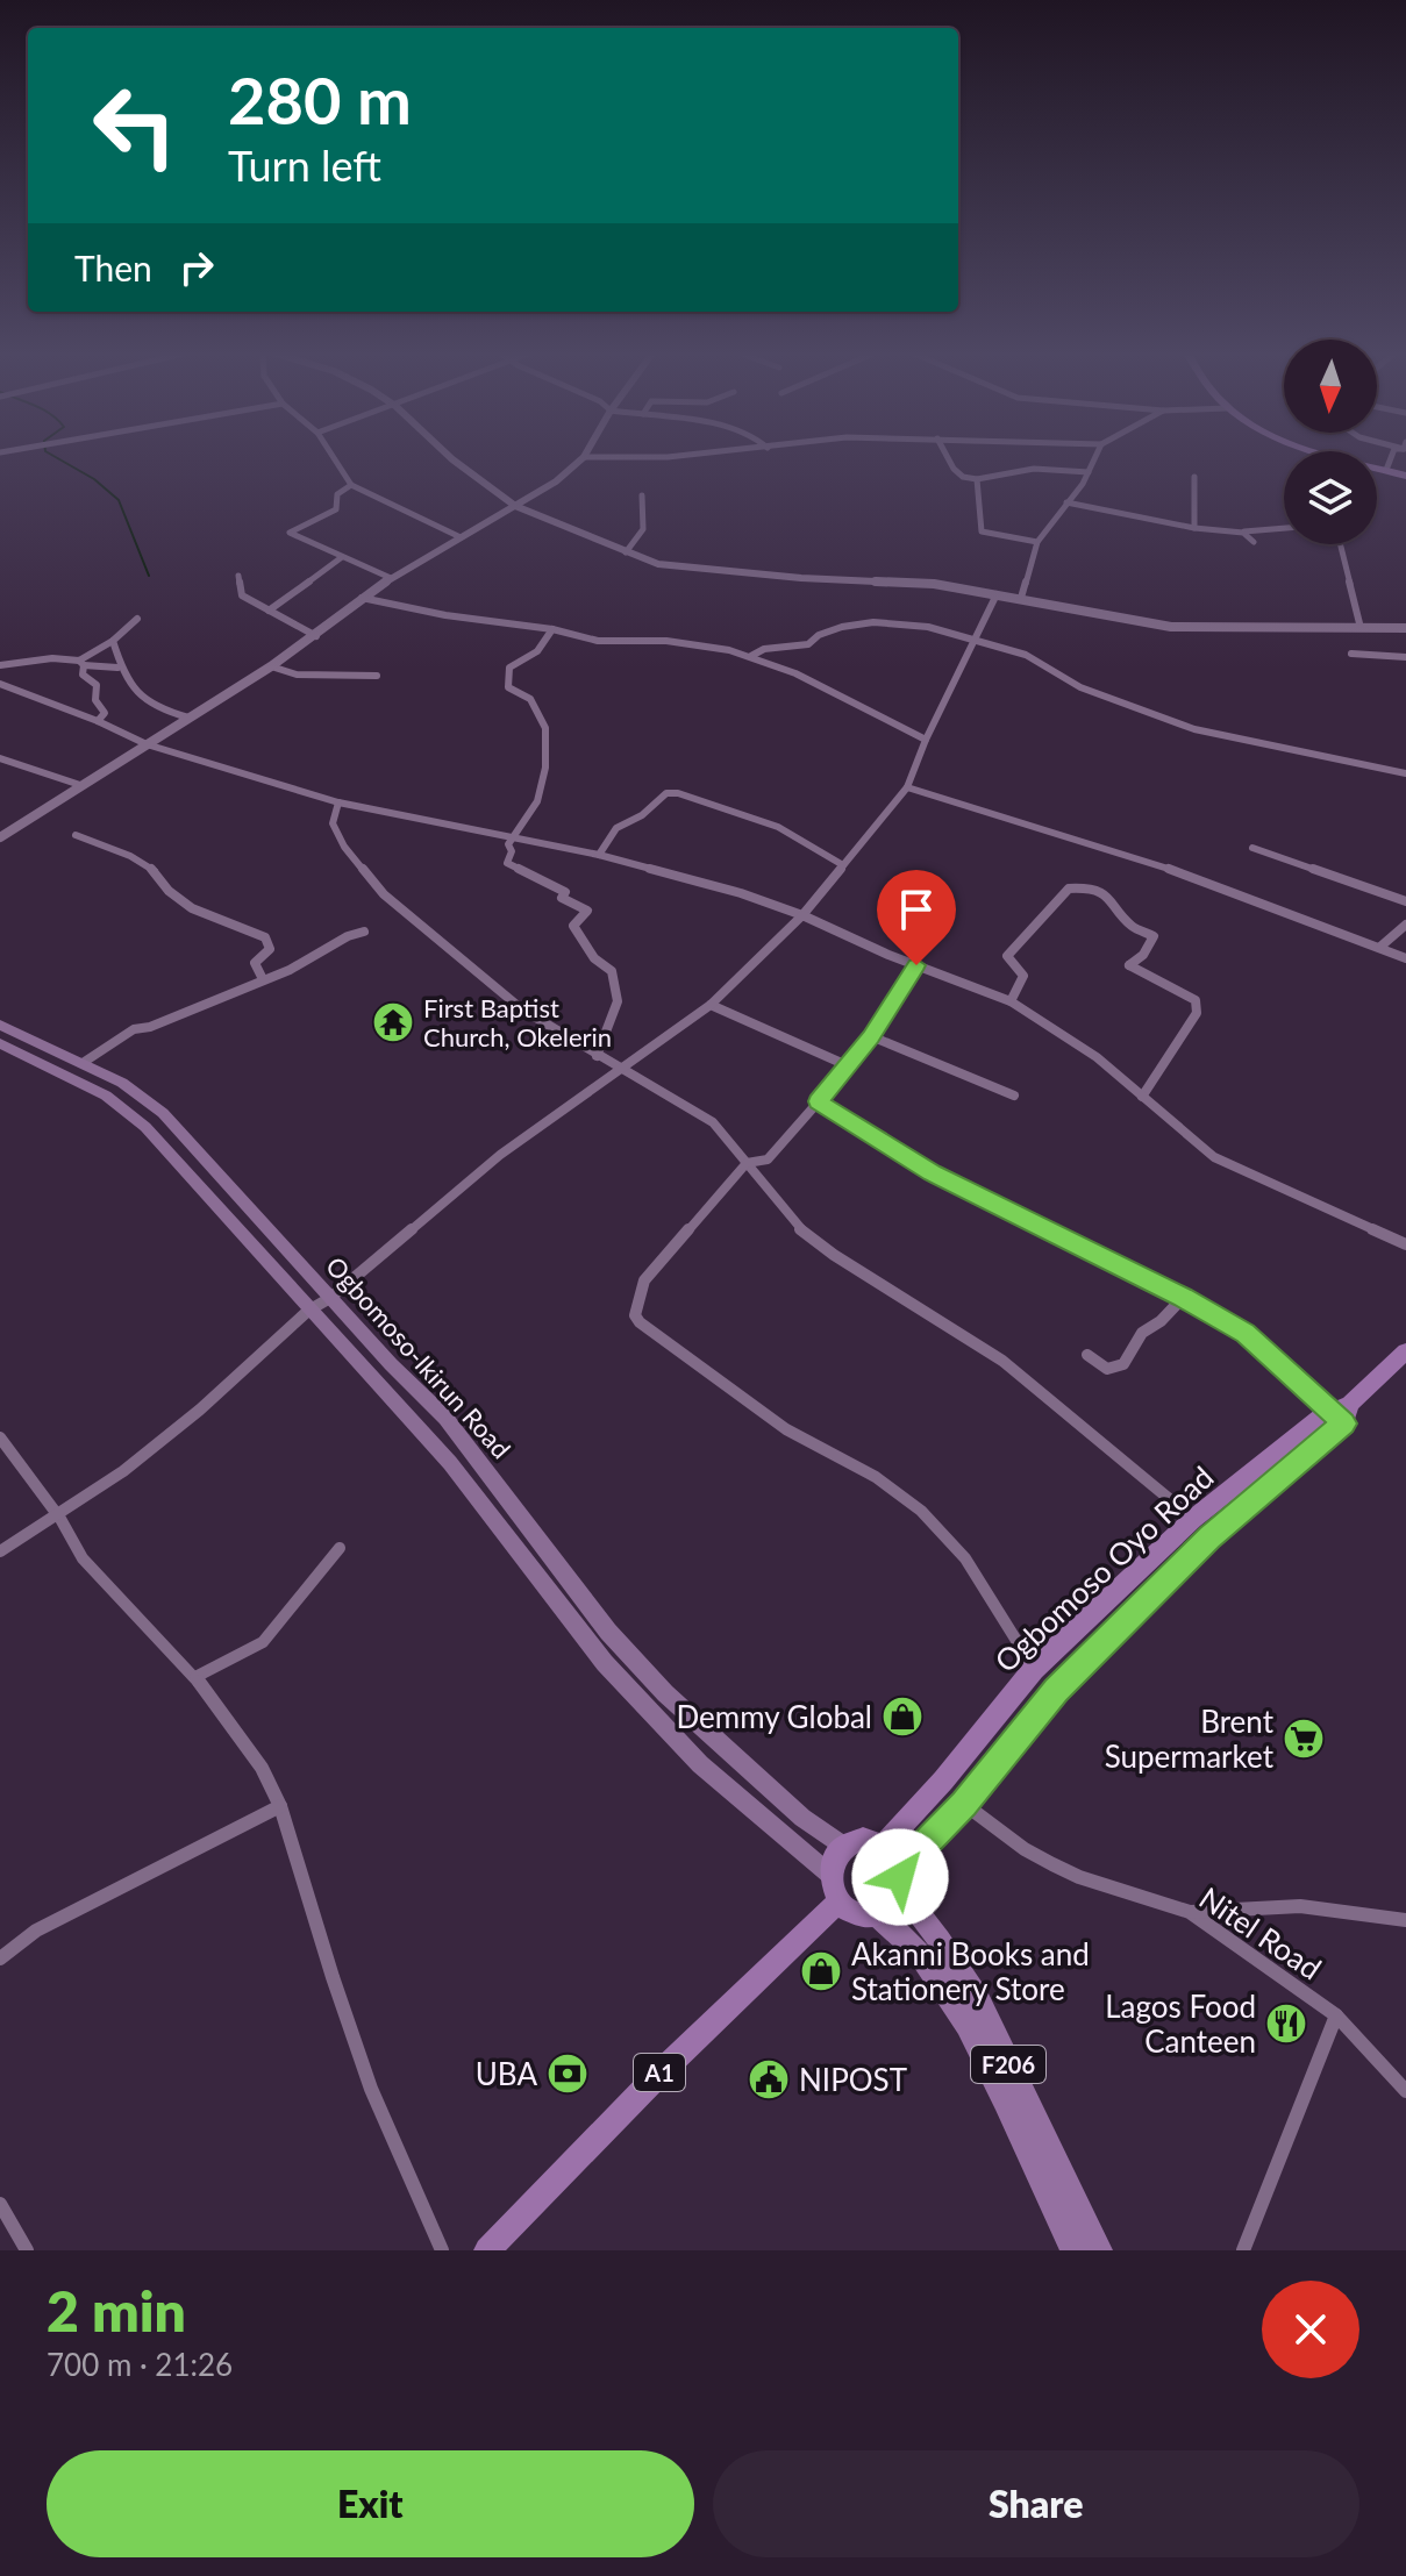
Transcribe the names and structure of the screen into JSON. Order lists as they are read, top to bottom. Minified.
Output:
{"streets":{"highway":["Ogbomoso Oyo Road","A1"],"main road":["Ogbomoso-Ikirun Road","F206"],"street":["Nitel Road"]},"crossings":[["Ogbomoso-Ikirun Road","Ogbomoso Oyo Road"],["Ogbomoso-Ikirun Road","F206"],["Ogbomoso-Ikirun Road","A1"],["Ogbomoso Oyo Road","Nitel Road"],["Ogbomoso Oyo Road","F206"],["Ogbomoso Oyo Road","A1"],["F206","A1"]],"places":{"temple":["First Baptist Church, Okelerin"],"shop":["Demmy Global","Akanni Books and Stationery Store"],"supermarket":["Brent Supermarket"],"restaurant":["Lagos Food Canteen"],"bank":["UBA"],"public building":["NIPOST"]},"north":"bottom","page":{"turn":["280 m","Turn left"],"then":"Then","heading":["2 min","700 m · 21:26"],"buttons":["Exit","Share"]}}
